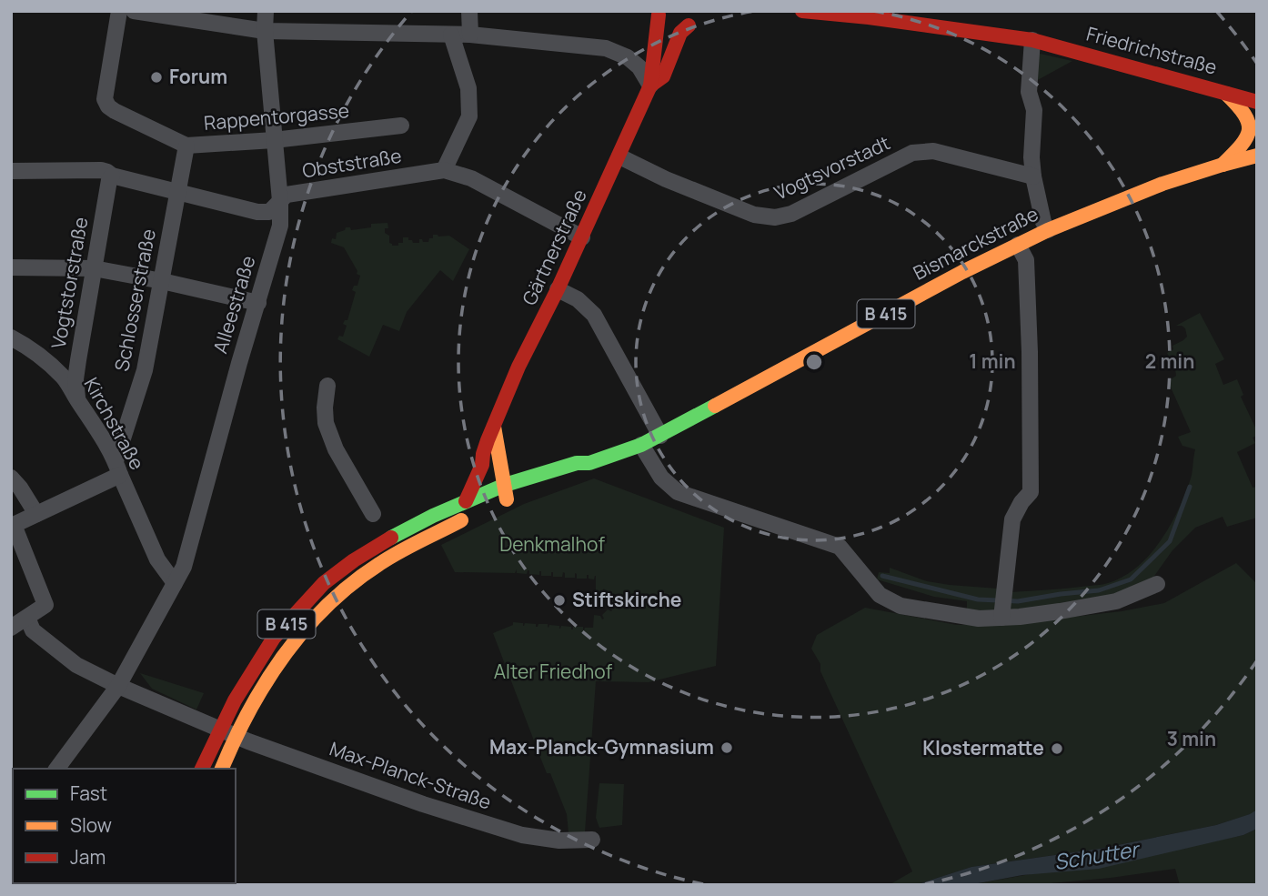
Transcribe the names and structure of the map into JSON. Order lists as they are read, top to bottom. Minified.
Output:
{"streets":{"main road":["Friedrichstraße","Bismarckstraße","Gärtnerstraße","B 415"],"street":["Rappentorgasse","Obststraße","Vogtsvorstadt","Vogtstorstraße","Schlosserstraße","Alleestraße","Kirchstraße","Max-Planck-Straße"]},"crossings":[["Friedrichstraße","Bismarckstraße"],["Rappentorgasse","Schlosserstraße"],["Rappentorgasse","Alleestraße"],["Obststraße","Gärtnerstraße"],["Obststraße","Vogtstorstraße"],["Obststraße","Schlosserstraße"],["Obststraße","Alleestraße"],["Vogtsvorstadt","Gärtnerstraße"],["Bismarckstraße","B 415"],["Gärtnerstraße","B 415"],["Vogtstorstraße","Kirchstraße"],["Schlosserstraße","Kirchstraße"],["Alleestraße","Kirchstraße"],["B 415","Max-Planck-Straße"]],"water":["Schutter"],"parks":["Denkmalhof","Alter Friedhof"],"places":["Forum","Stiftskirche","Max-Planck-Gymnasium","Klostermatte"],"legend":["Fast","Slow","Jam"],"rings":["1 min","2 min","3 min"]}
